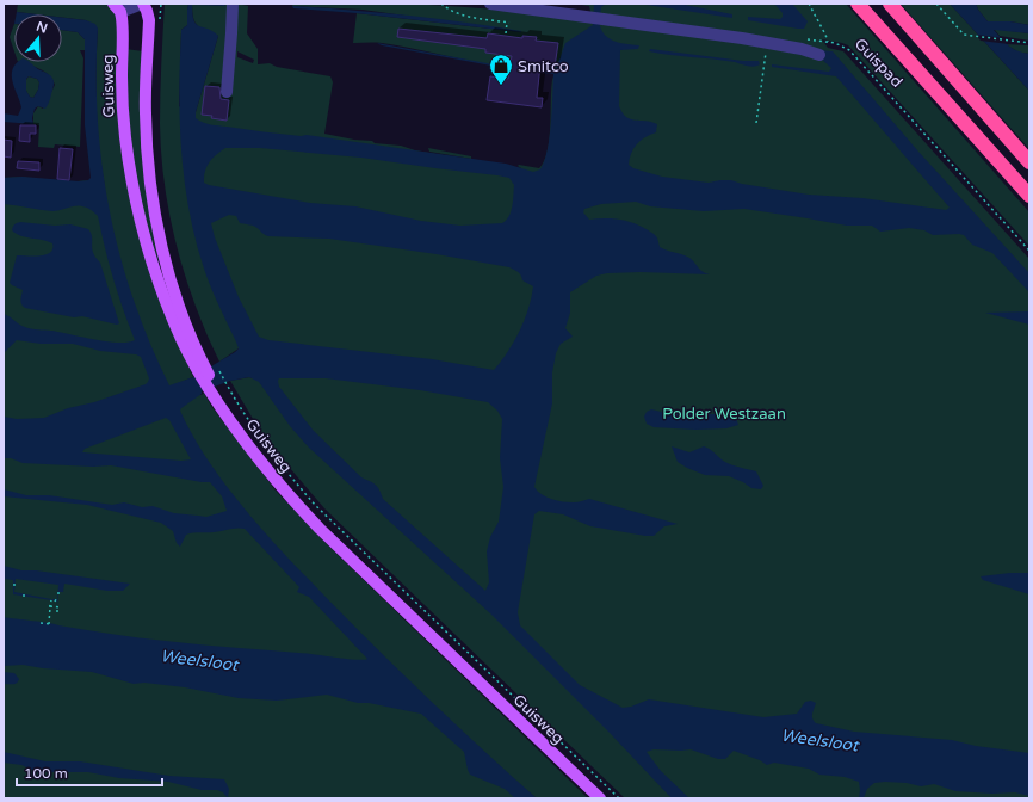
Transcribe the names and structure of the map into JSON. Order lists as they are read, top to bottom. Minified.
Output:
{"streets":{"main road":["Guisweg"],"path":["Guispad"]},"water":["Weelsloot"],"parks":["Polder Westzaan"],"places":{"shop":["Smitco"]},"scale_bar":"100 m","north":"top"}
